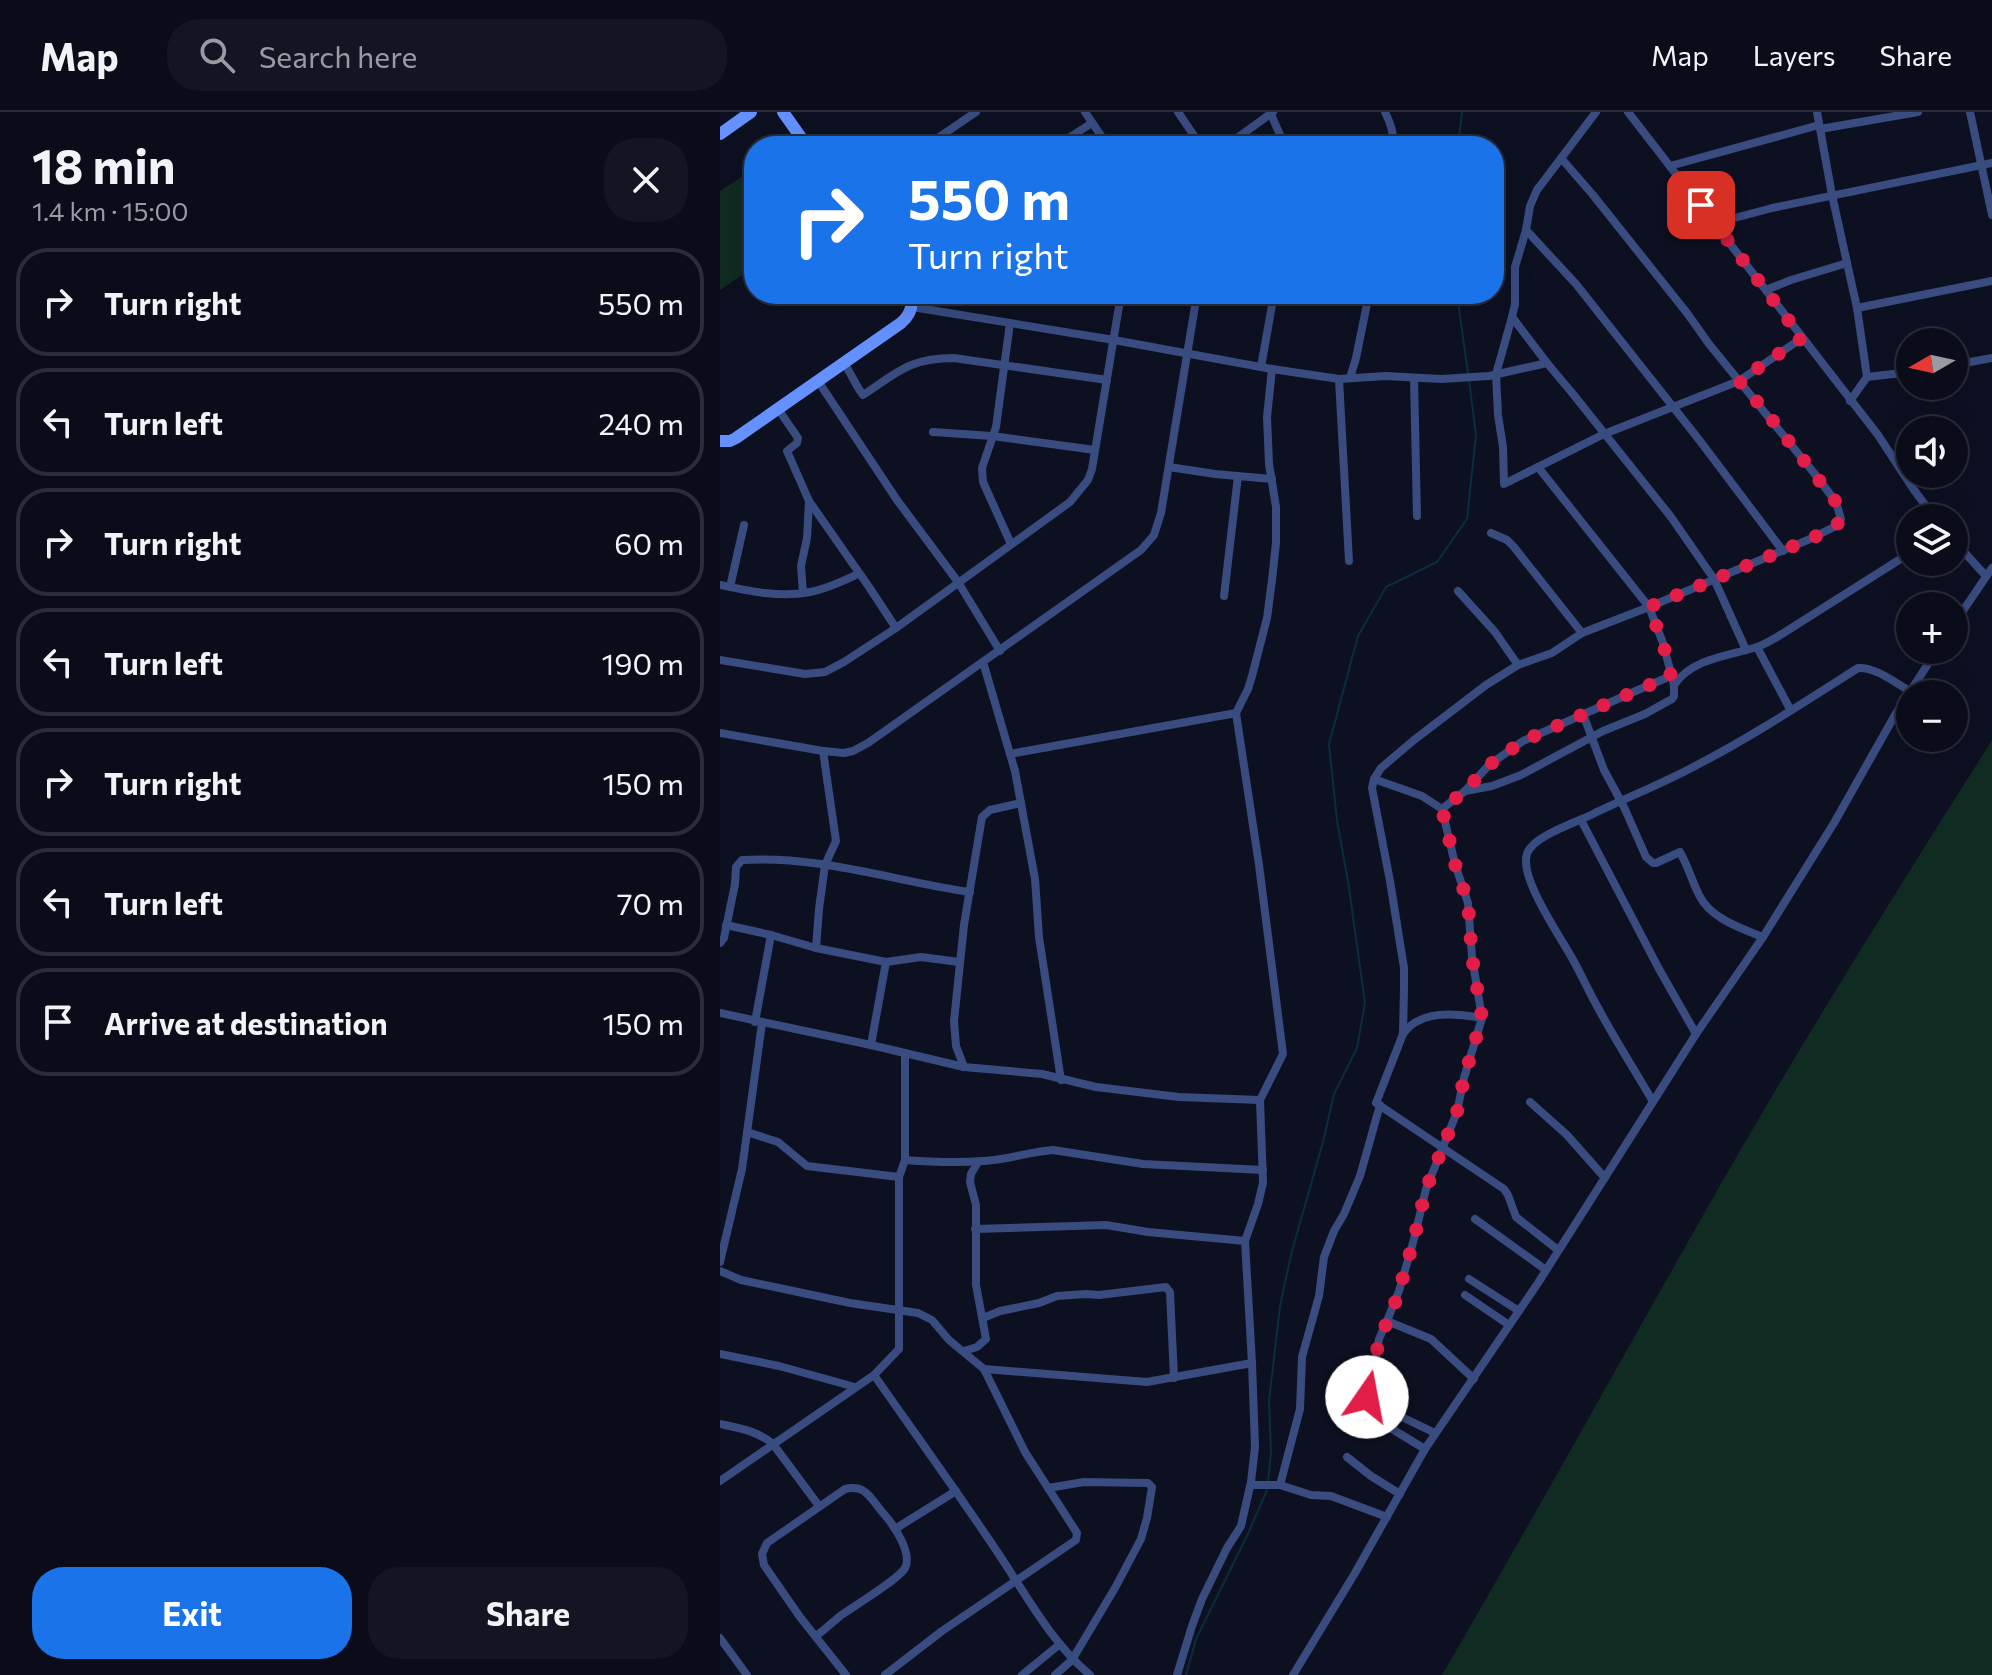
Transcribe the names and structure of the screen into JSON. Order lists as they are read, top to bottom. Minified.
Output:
{"north":"left","page":{"header":"Map","search":"Search here","nav":["Map","Layers","Share"],"heading":["18 min","1.4 km · 15:00"],"turn":["550 m","Turn right"],"list":[{"name":"Turn right","value":"550 m"},{"name":"Turn left","value":"240 m"},{"name":"Turn right","value":"60 m"},{"name":"Turn left","value":"190 m"},{"name":"Turn right","value":"150 m"},{"name":"Turn left","value":"70 m"},{"name":"Arrive at destination","value":"150 m"}],"map_buttons":["+","−"],"buttons":["Exit","Share"]}}
